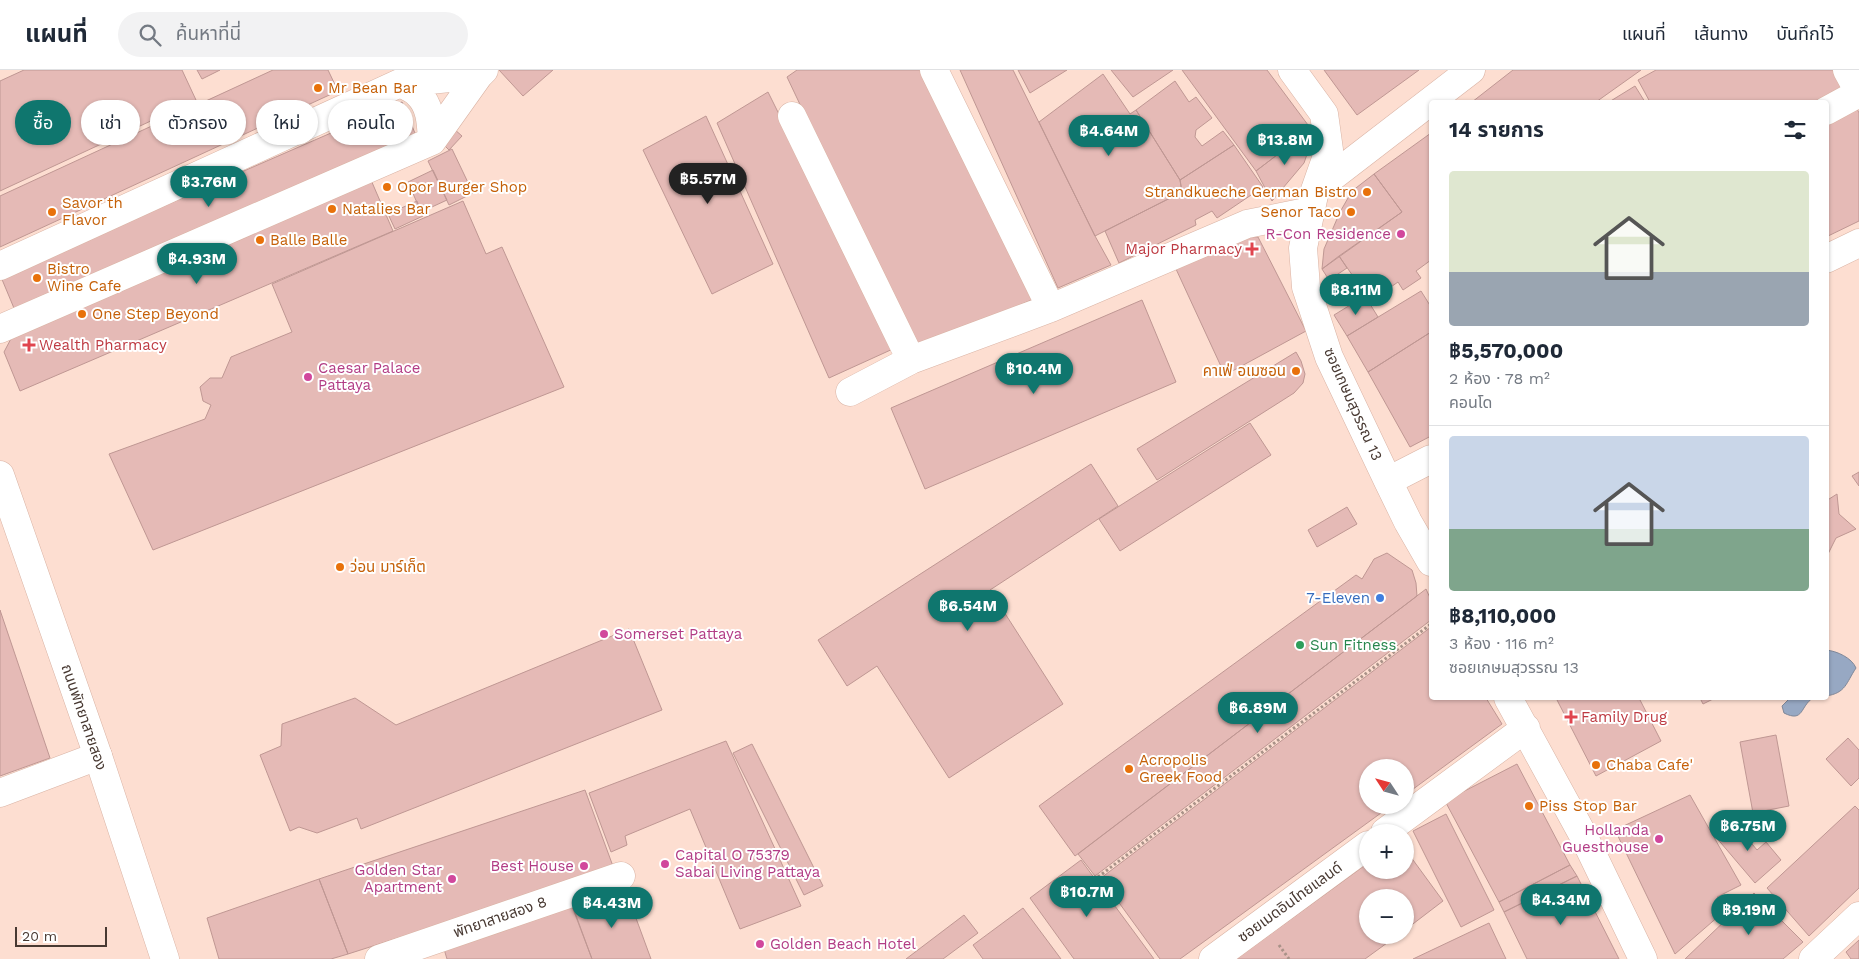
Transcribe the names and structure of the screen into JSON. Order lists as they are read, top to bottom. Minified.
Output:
{"streets":{"street":["ซอยเกษมสุวรรณ 13","ถนนพัทยาสายสอง","ซอยเมดอินไทยแลนด์","พัทยาสายสอง 8"]},"places":{"other":["Mr Bean Bar","Opor Burger Shop","Strandkueche German Bistro","Natalies Bar","Savor th Flavor","Senor Taco","R-Con Residence","Balle Balle","Bistro Wine Cafe","One Step Beyond","คาเฟ่ อเมซอน","Caesar Palace Pattaya","ว่อน มาร์เก็ต","7-Eleven","Somerset Pattaya","Sun Fitness","Chaba Cafe'","Acropolis Greek Food","Piss Stop Bar","Hollanda Guesthouse","Capital O 75379 Sabai Living Pattaya","Best House","Golden Star Apartment","Golden Beach Hotel"],"health":["Major Pharmacy","Wealth Pharmacy","Family Drug"]},"scale_bar":"20 m","north":"top left","page":{"header":"แผนที่","search":"ค้นหาที่นี่","nav":["แผนที่","เส้นทาง","บันทึกไว้"],"chip":["ซื้อ","เช่า","ตัวกรอง","ใหม่","คอนโด"],"heading":"14 รายการ","price":["฿4.64M","฿13.8M","฿5.57M","฿3.76M","฿4.93M","฿8.11M","฿10.4M","฿6.54M","฿6.89M","฿6.75M","฿10.7M","฿4.34M","฿4.43M","฿9.19M"],"list":[{"name":"฿5,570,000","note":"2 ห้อง · 78 m² · คอนโด"},{"name":"฿8,110,000","note":"3 ห้อง · 116 m² · ซอยเกษมสุวรรณ 13"}],"map_buttons":["+","−"],"scale":"20 m"}}
